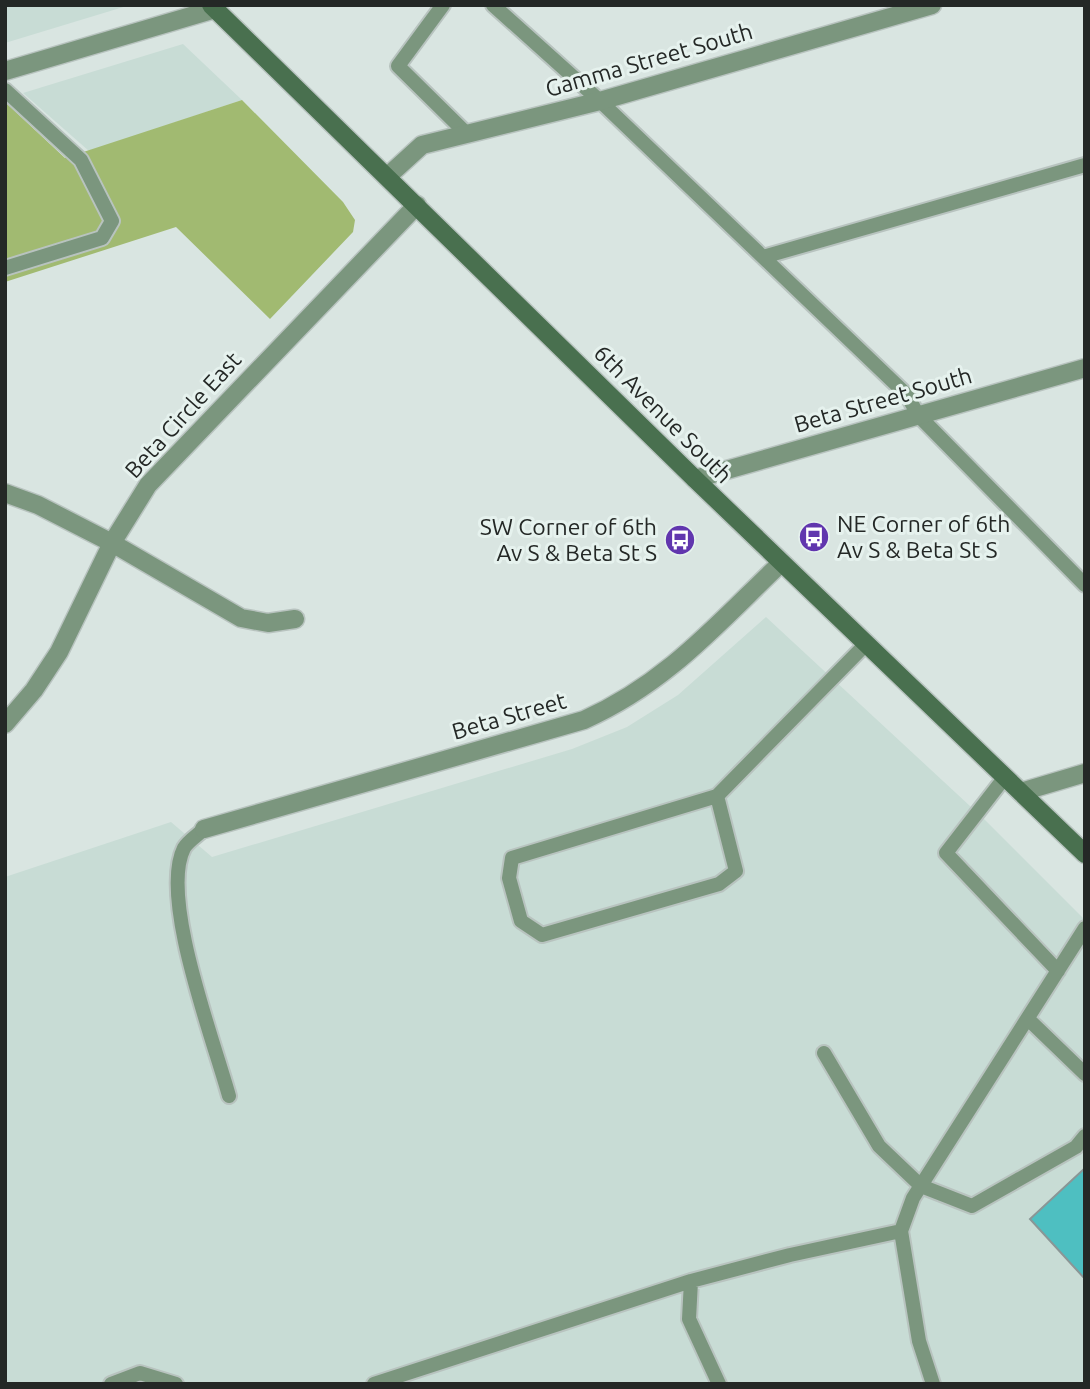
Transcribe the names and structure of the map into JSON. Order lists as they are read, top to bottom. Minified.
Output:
{"streets":{"main road":["6th Avenue South"],"street":["Gamma Street South","Beta Street South","Beta Circle East","Beta Street"]},"crossings":[["Gamma Street South","6th Avenue South"],["Beta Street South","6th Avenue South"],["6th Avenue South","Beta Circle East"],["6th Avenue South","Beta Street"]],"places":{"bus stop":["NE Corner of 6th Av S & Beta St S","SW Corner of 6th Av S & Beta St S"]}}
